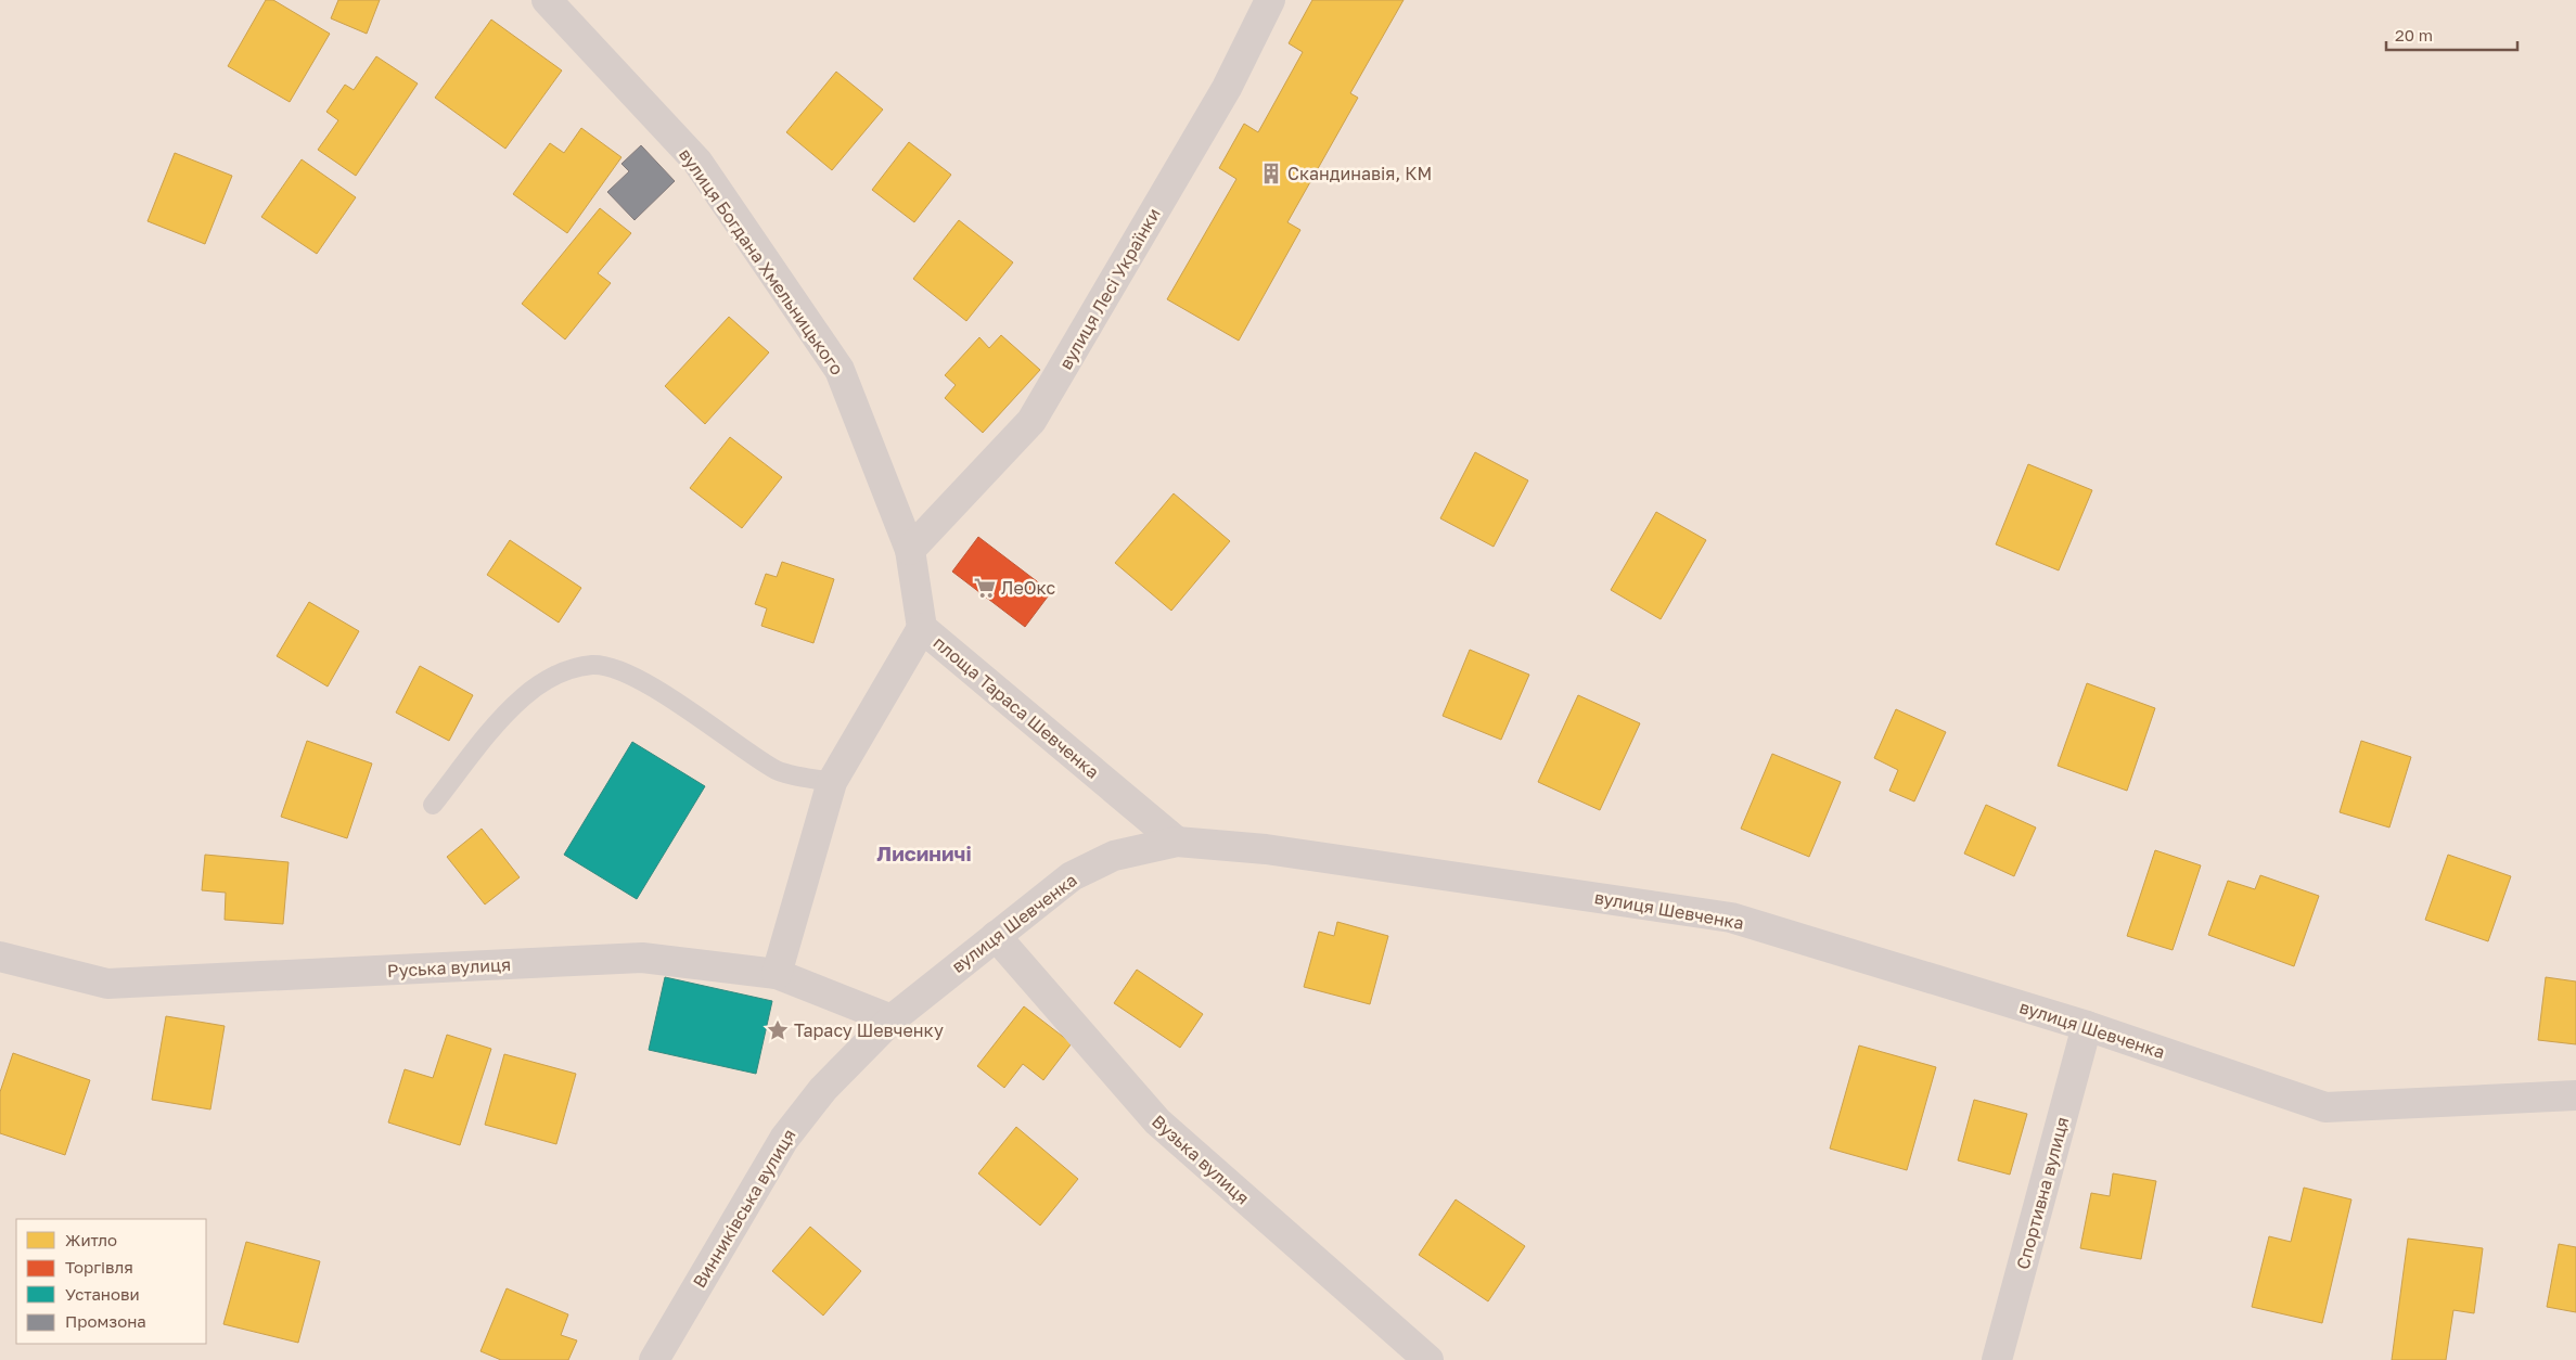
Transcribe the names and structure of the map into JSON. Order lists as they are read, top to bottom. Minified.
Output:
{"streets":{"street":["вулиця Богдана Хмельницького","вулиця Лесі Українки","площа Тараса Шевченка","вулиця Шевченка","Руська вулиця","Вузька вулиця","Спортивна вулиця","Винниківська вулиця"]},"crossings":[["вулиця Богдана Хмельницького","вулиця Лесі Українки"],["вулиця Богдана Хмельницького","площа Тараса Шевченка"],["площа Тараса Шевченка","вулиця Шевченка"],["площа Тараса Шевченка","Руська вулиця"],["вулиця Шевченка","Руська вулиця"],["вулиця Шевченка","Вузька вулиця"],["вулиця Шевченка","Спортивна вулиця"],["вулиця Шевченка","Винниківська вулиця"],["Руська вулиця","Винниківська вулиця"]],"districts":["Лисиничі"],"places":{"building":["Скандинавія, КМ"],"supermarket":["ЛеОкс"],"place":["Тарасу Шевченку"]},"legend":["Житло","Торгівля","Установи","Промзона"],"scale_bar":"20 m"}
